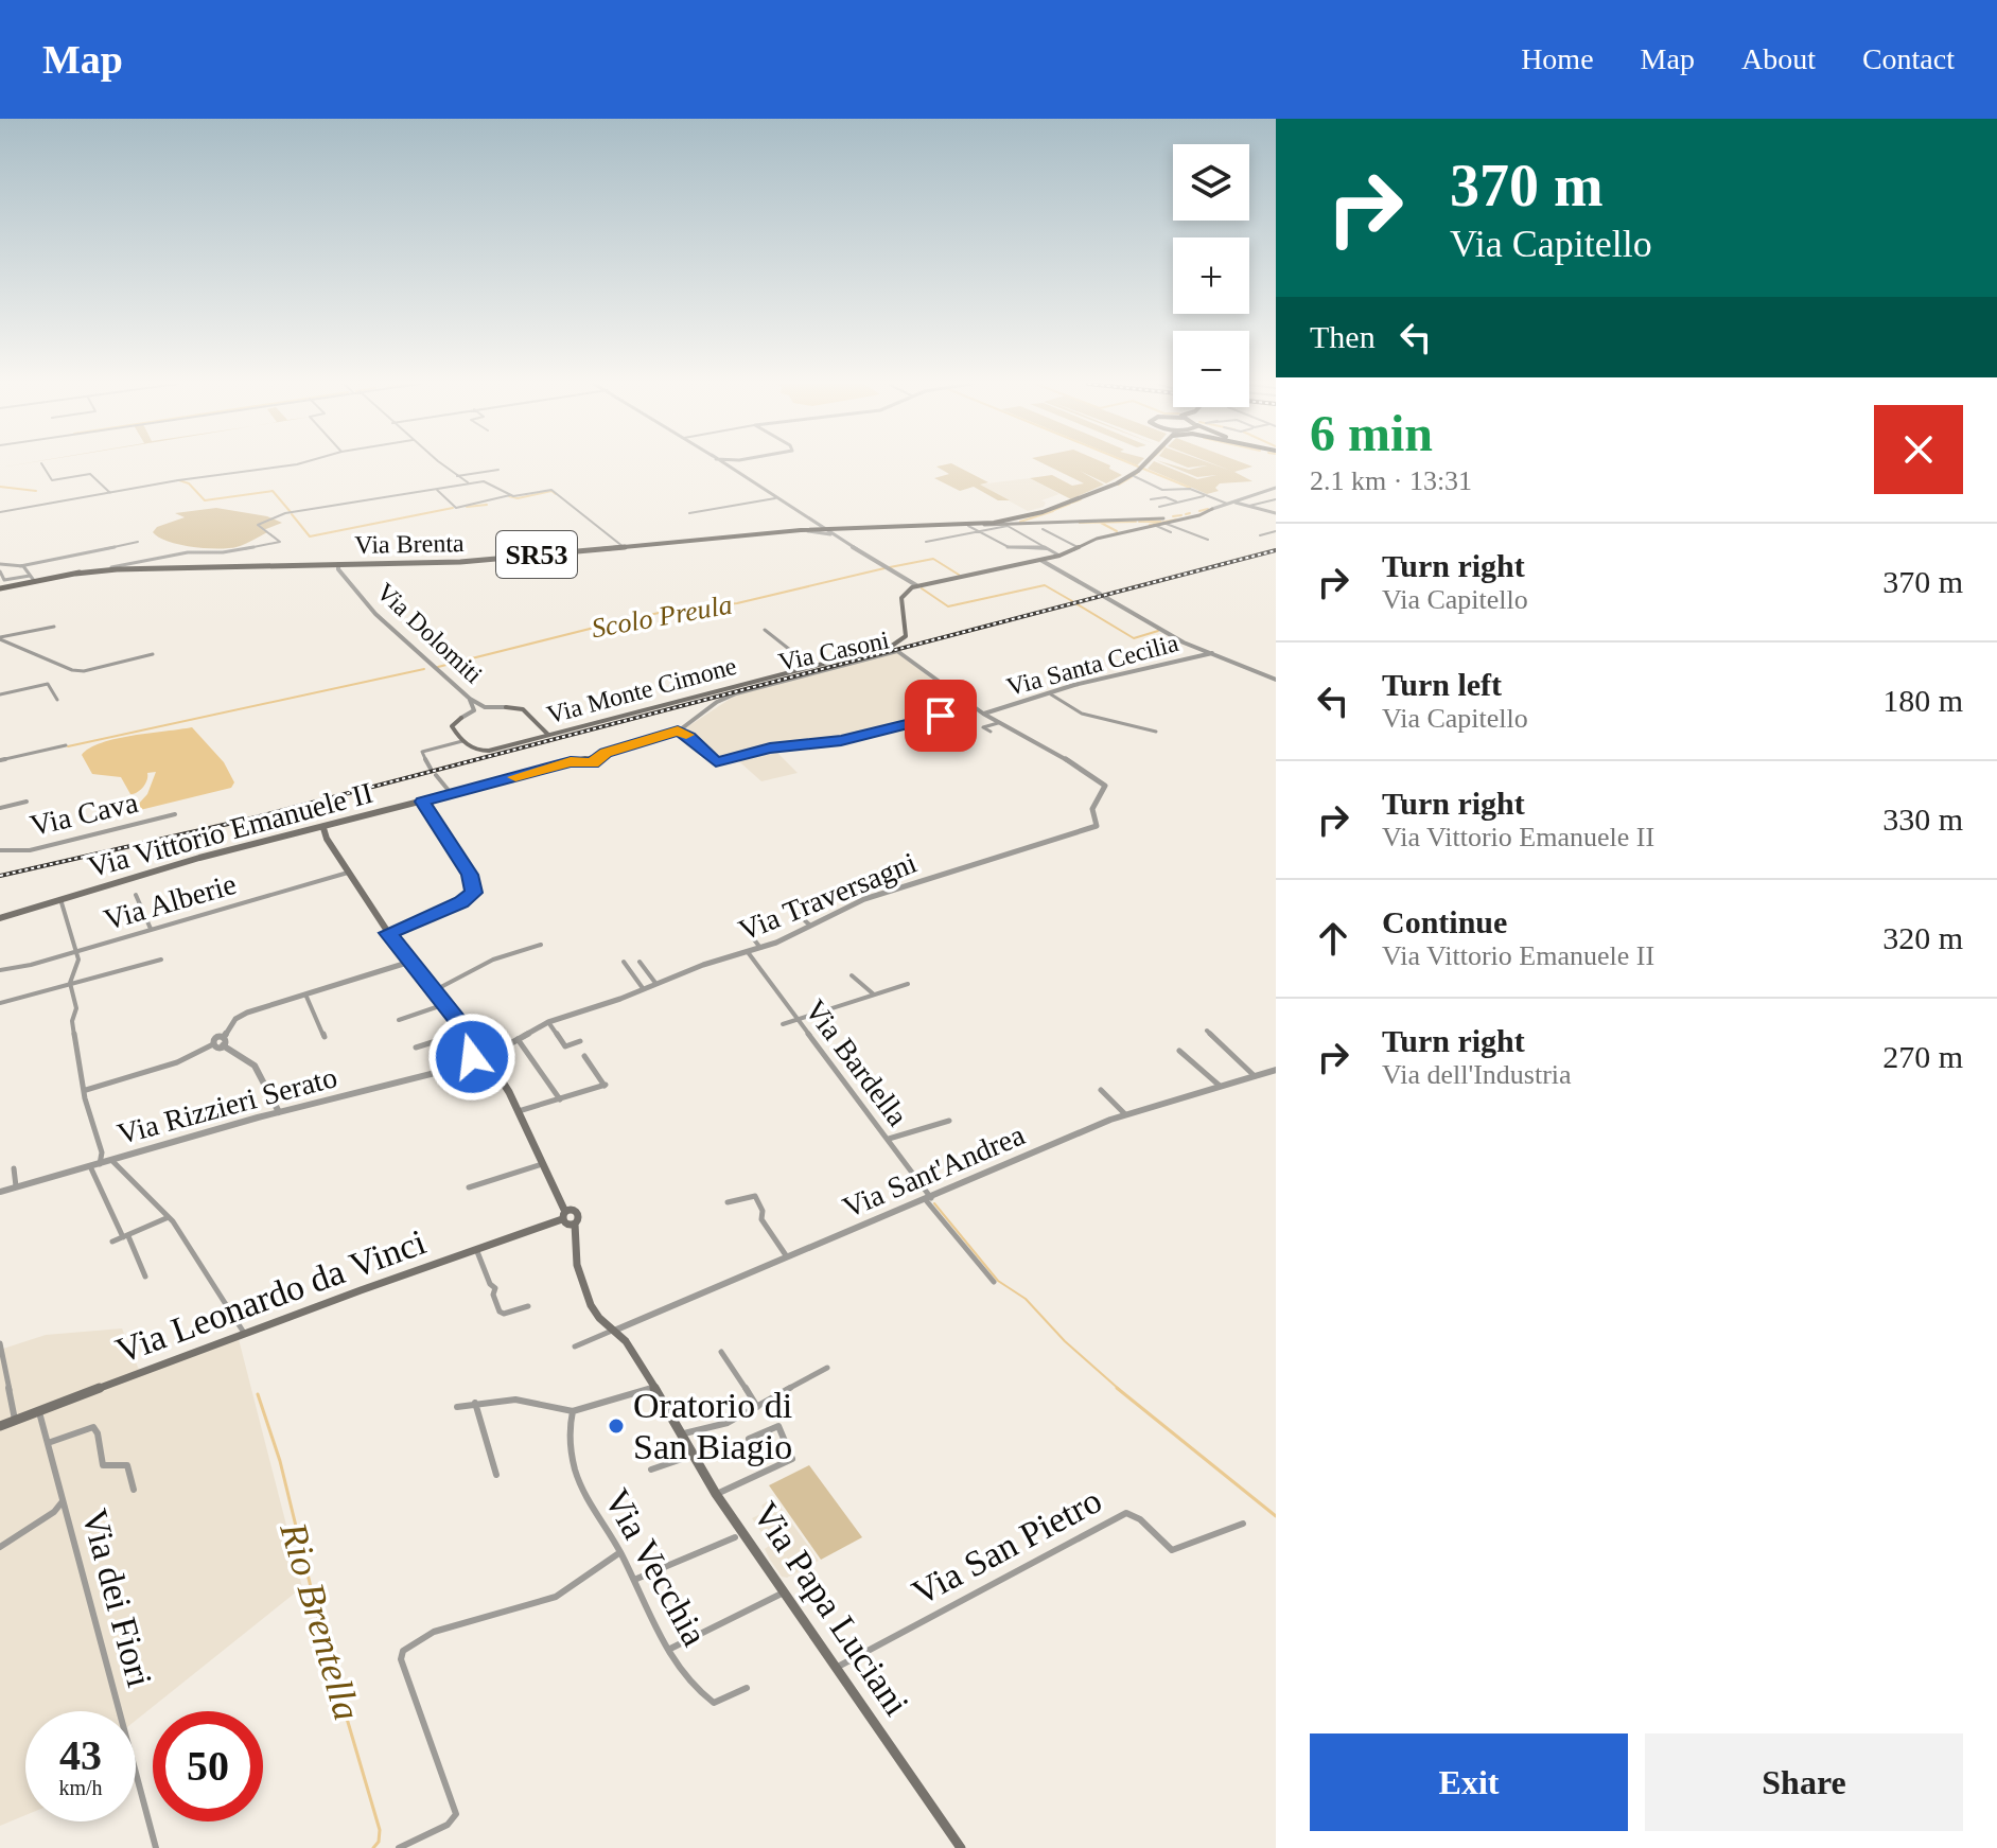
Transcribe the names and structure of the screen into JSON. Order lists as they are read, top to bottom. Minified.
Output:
{"streets":{"main road":["Via Brenta","SR53","Via Dolomiti","Via Monte Cimone","Via Vittorio Emanuele II","Via Leonardo da Vinci","Via Papa Luciani"],"street":["Via Casoni","Via Santa Cecilia","Via Cava","Via Traversagni","Via Alberie","Via Bardella","Via Rizzieri Serato","Via Sant'Andrea","Via San Pietro","Via Vecchia","Via dei Fiori"]},"crossings":[["Via Brenta","SR53"],["Via Brenta","Via Dolomiti"],["Via Dolomiti","Via Monte Cimone"],["Via Casoni","Via Santa Cecilia"],["Via Casoni","Via Traversagni"],["Via Santa Cecilia","Via Traversagni"],["Via Traversagni","Via Bardella"],["Via Traversagni","Via Rizzieri Serato"],["Via Bardella","Via Sant'Andrea"],["Via Sant'Andrea","Via Papa Luciani"],["Via Leonardo da Vinci","Via dei Fiori"],["Via Leonardo da Vinci","Via Papa Luciani"],["Via San Pietro","Via Papa Luciani"]],"water":["Scolo Preula","Rio Brentella"],"places":["Oratorio di San Biagio"],"page":{"header":"Map","nav":["Home","Map","About","Contact"],"turn":["370 m","Via Capitello"],"map_buttons":["+","−"],"then":"Then","heading":["6 min","2.1 km · 13:31"],"list":[{"name":"Turn right","note":"Via Capitello","value":"370 m"},{"name":"Turn left","note":"Via Capitello","value":"180 m"},{"name":"Turn right","note":"Via Vittorio Emanuele II","value":"330 m"},{"name":"Continue","note":"Via Vittorio Emanuele II","value":"320 m"},{"name":"Turn right","note":"Via dell'Industria","value":"270 m"}],"speed":"43 km/h","limit":"50","buttons":["Exit","Share"]}}
